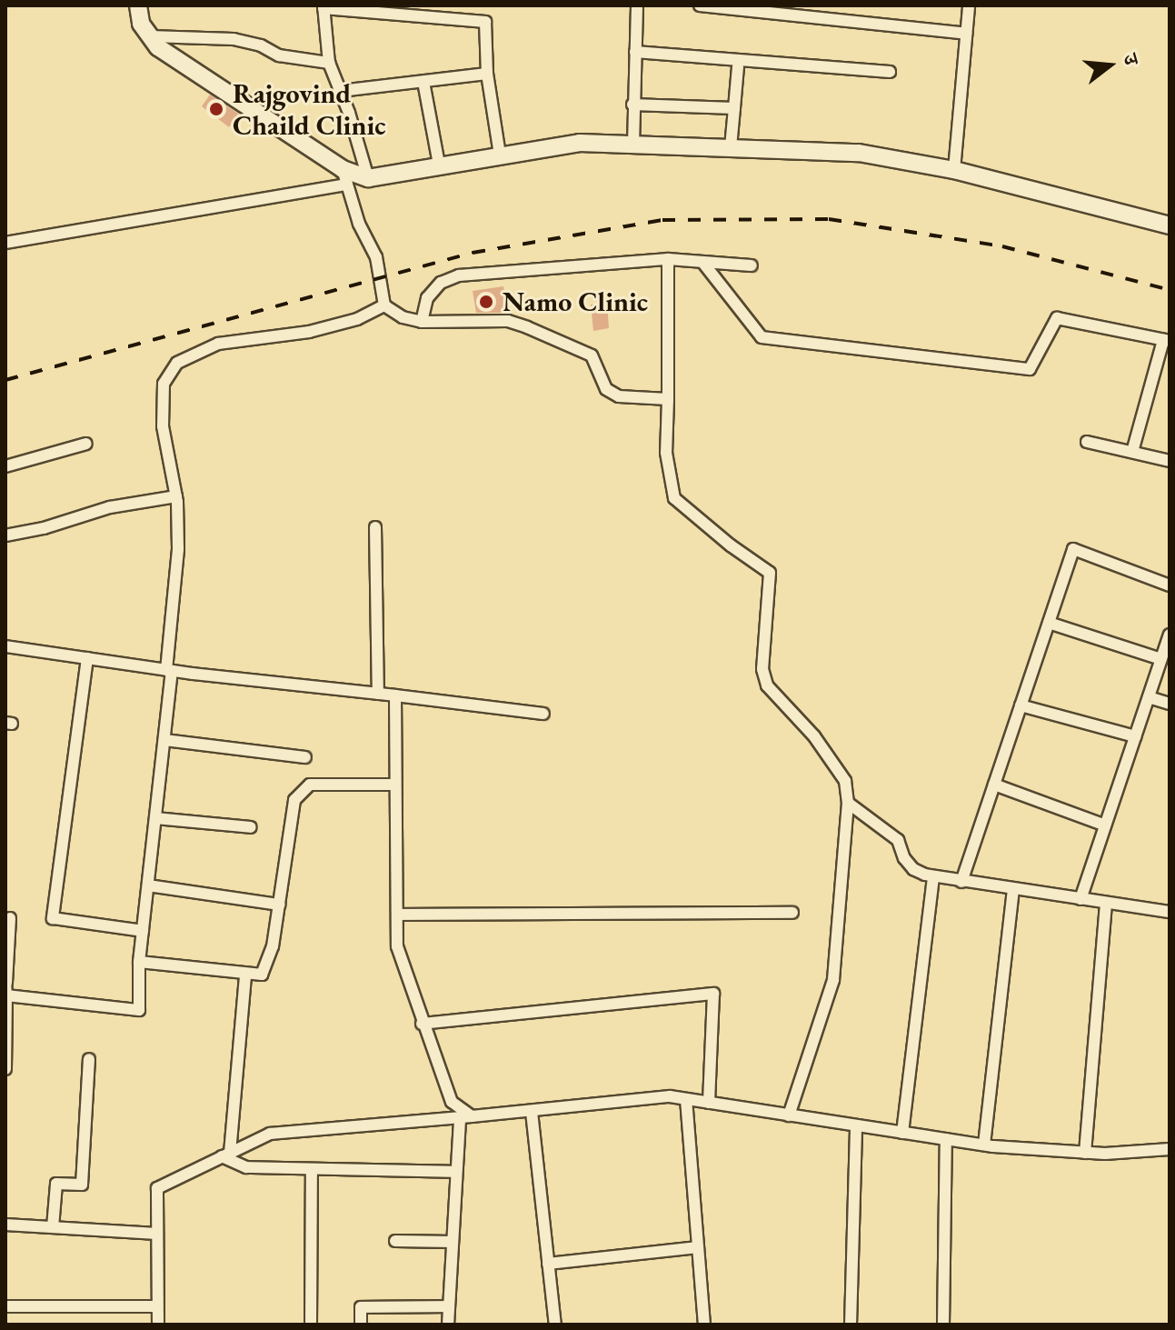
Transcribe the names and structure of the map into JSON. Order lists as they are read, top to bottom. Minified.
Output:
{"places":["Rajgovind Chaild Clinic","Namo Clinic"],"north":"right"}
